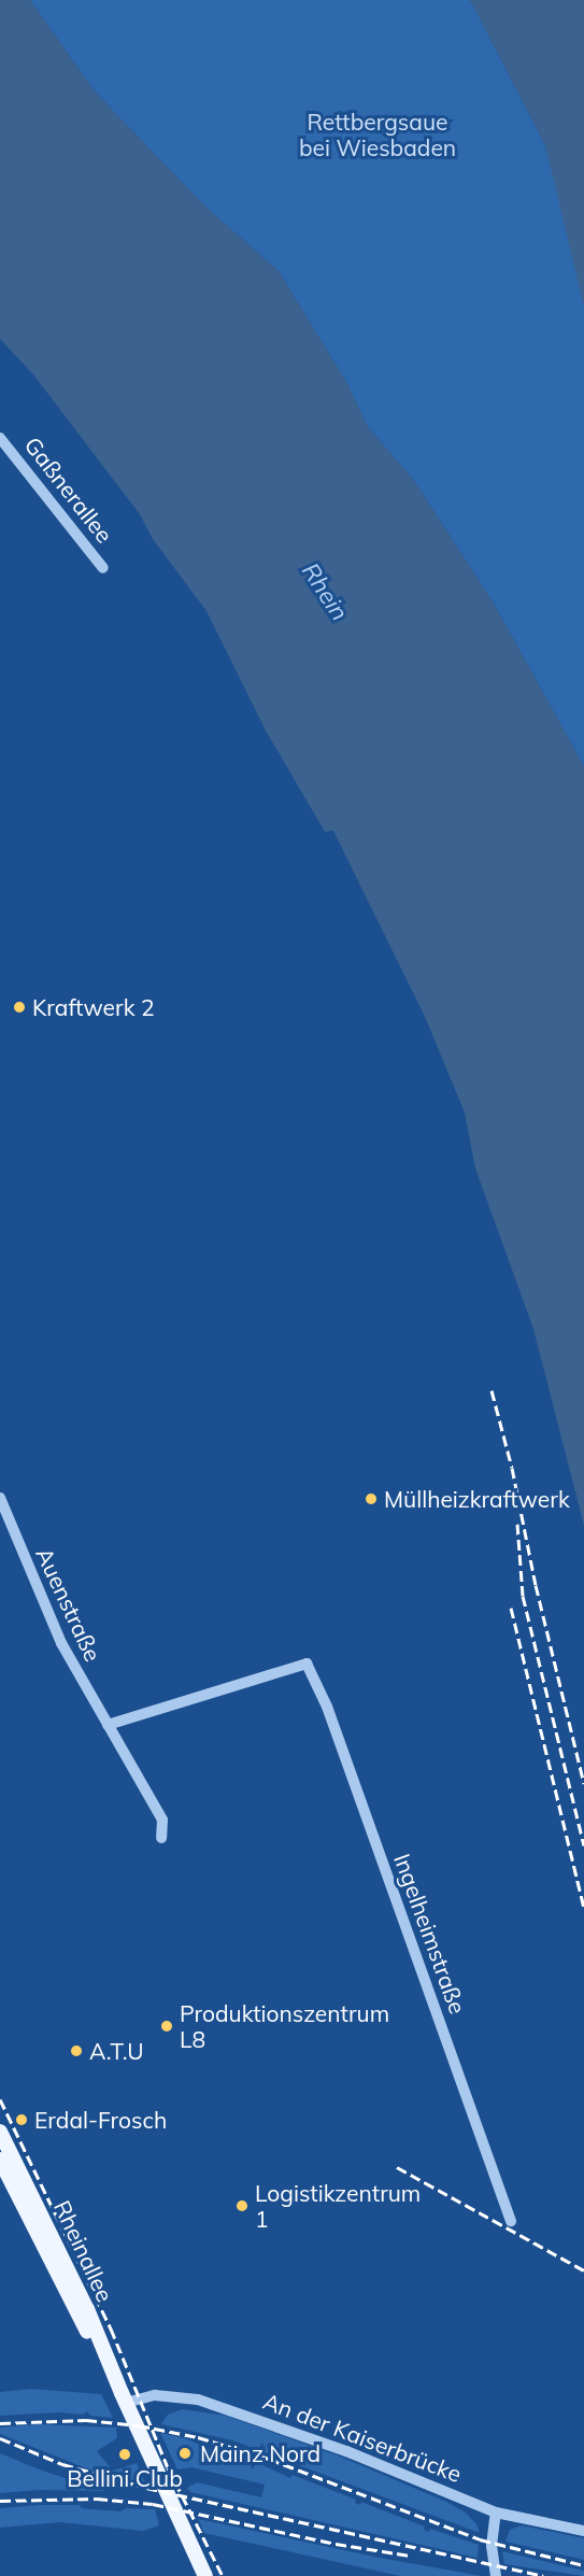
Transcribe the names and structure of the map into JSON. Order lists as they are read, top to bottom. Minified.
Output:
{"streets":{"main road":["Rheinallee"],"street":["Gaßnerallee","Auenstraße","Ingelheimstraße","An der Kaiserbrücke"]},"crossings":[["Auenstraße","Ingelheimstraße"],["Rheinallee","An der Kaiserbrücke"]],"water":["Rhein"],"parks":["Rettbergsaue bei Wiesbaden"],"places":["Kraftwerk 2","Müllheizkraftwerk","Produktionszentrum L8","A.T.U","Erdal-Frosch","Logistikzentrum 1","Mainz Nord","Bellini Club"]}
